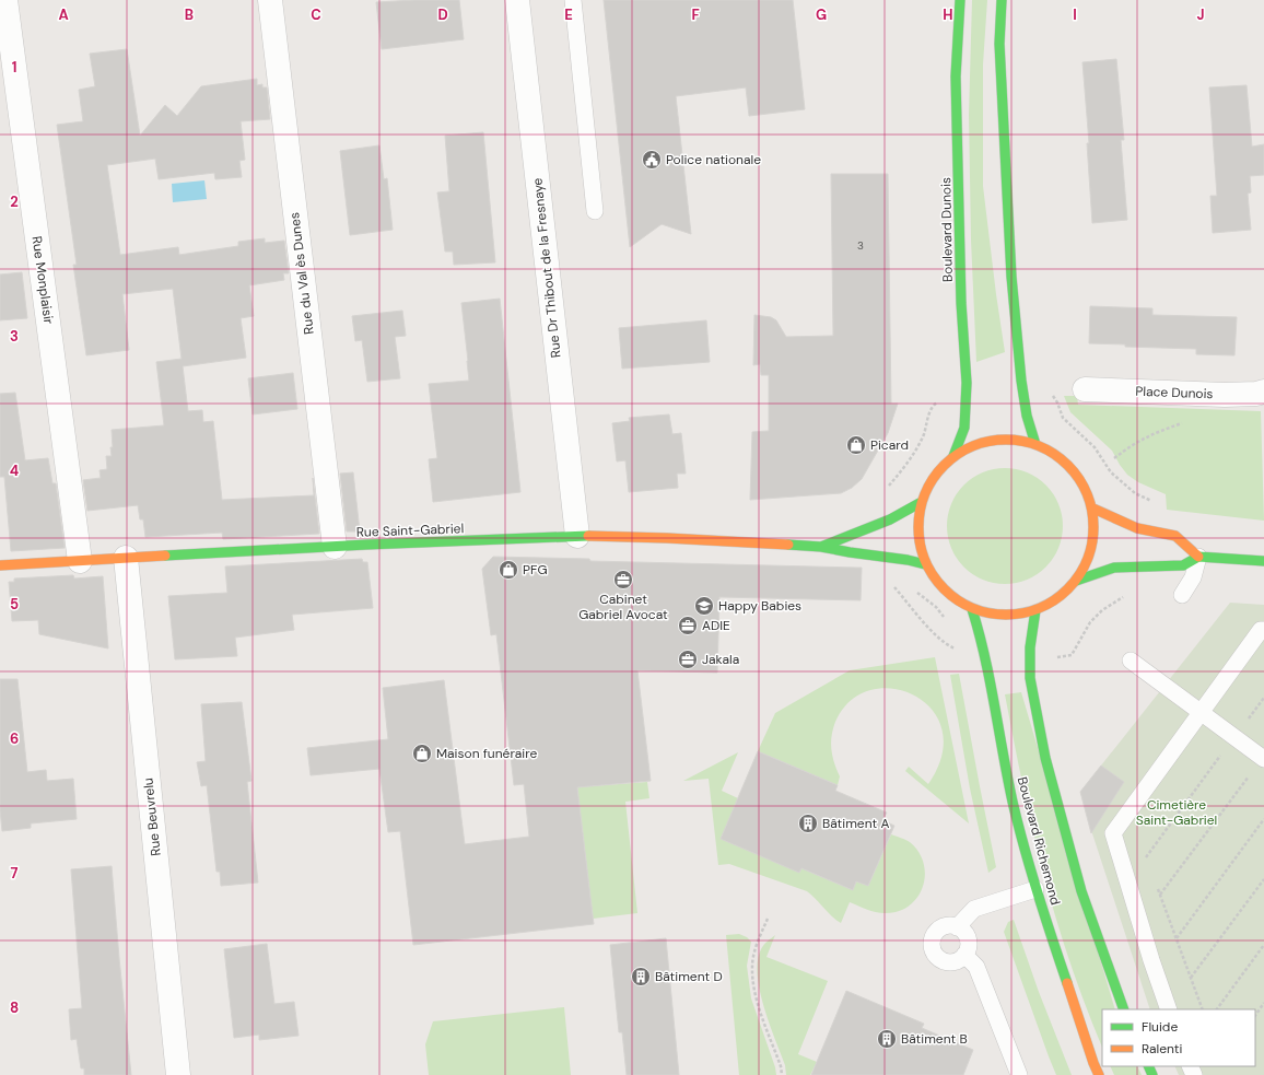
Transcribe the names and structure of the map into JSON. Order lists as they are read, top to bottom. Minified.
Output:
{"streets":{"main road":["Boulevard Dunois","Rue Saint-Gabriel","Boulevard Richemond"],"street":["Rue Dr Thibout de la Fresnaye","Rue du Val ès Dunes","Rue Monplaisir","Place Dunois","Rue Beuvrelu"]},"crossings":[["Rue Dr Thibout de la Fresnaye","Rue Saint-Gabriel"],["Rue du Val ès Dunes","Rue Saint-Gabriel"],["Rue Monplaisir","Rue Saint-Gabriel"],["Rue Saint-Gabriel","Rue Beuvrelu"]],"parks":["Cimetière Saint-Gabriel"],"places":{"public building":["Police nationale"],"shop":["Picard","PFG","Maison funéraire"],"office":["Cabinet Gabriel Avocat","ADIE","Jakala"],"school or university":["Happy Babies"],"building":["Bâtiment A","Bâtiment D","Bâtiment B"]},"house_numbers":["3"],"legend":["Fluide","Ralenti"],"grid":{"columns":["A","B","C","D","E","F","G","H","I","J"],"rows":["1","2","3","4","5","6","7","8"]}}
